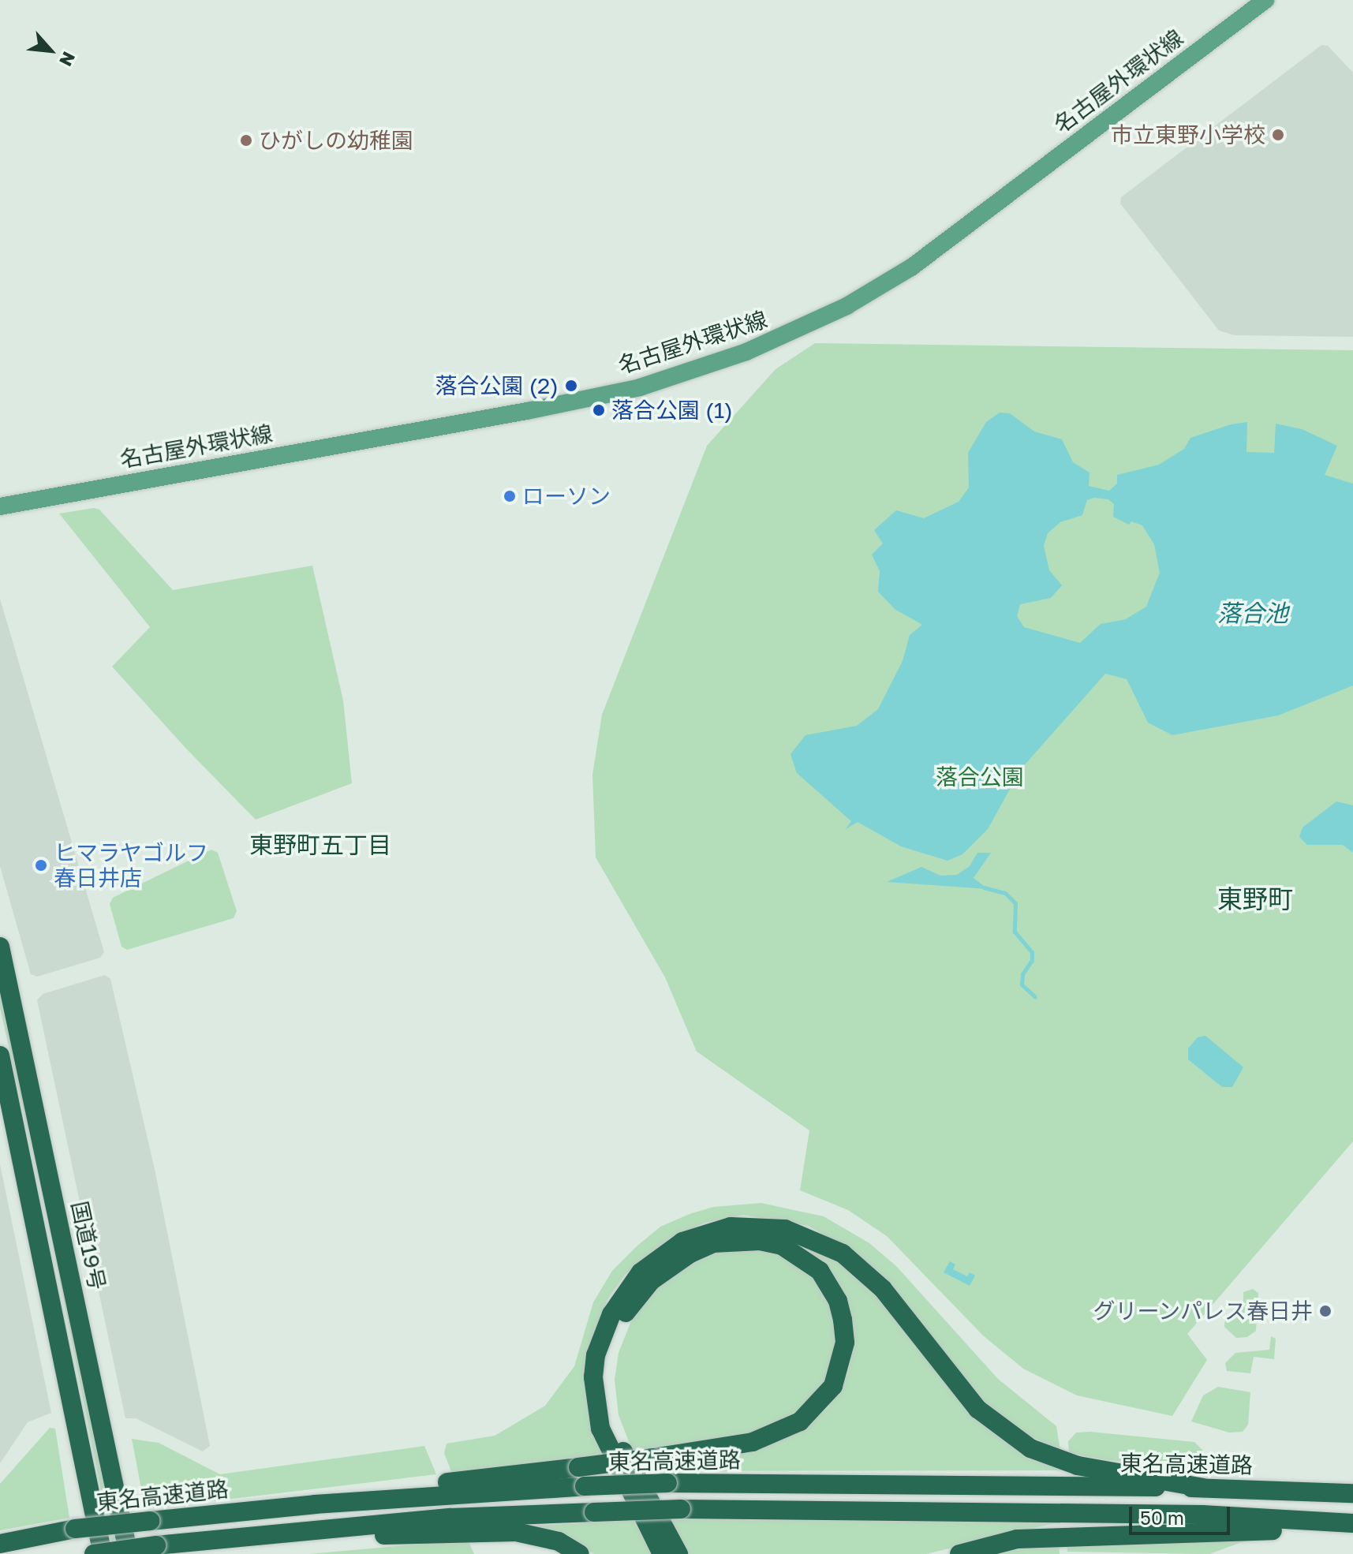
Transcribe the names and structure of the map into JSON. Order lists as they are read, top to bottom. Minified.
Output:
{"streets":{"highway":["国道19号","東名高速道路"],"main road":["名古屋外環状線"]},"districts":["東野町五丁目","東野町"],"water":["落合池"],"parks":["落合公園"],"places":["市立東野小学校","ひがしの幼稚園","落合公園 (2)","落合公園 (1)","ローソン","ヒマラヤゴルフ 春日井店","グリーンパレス春日井"],"scale_bar":"50 m","north":"bottom right"}
